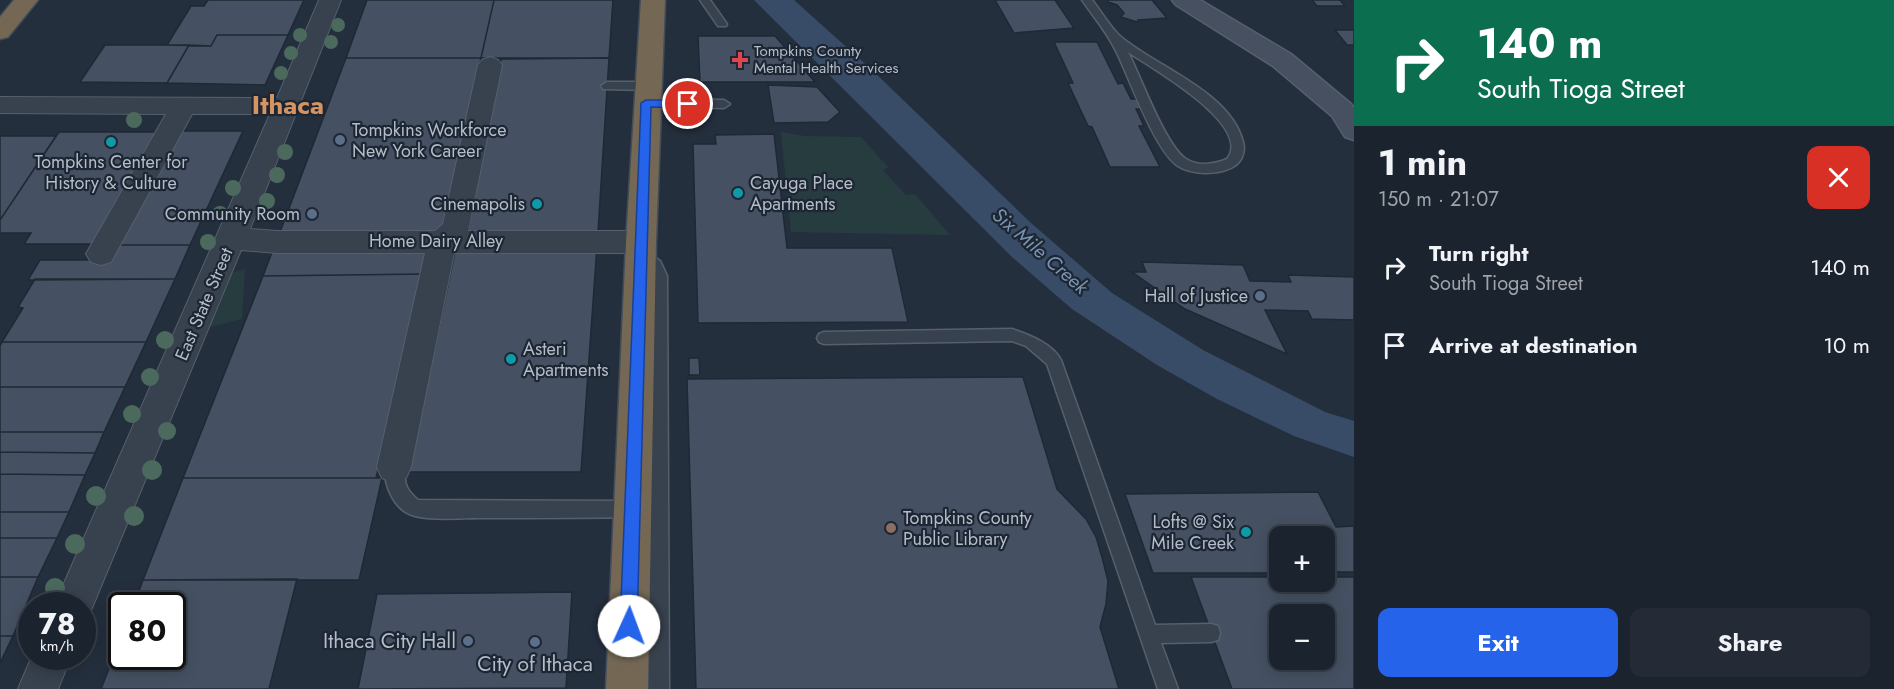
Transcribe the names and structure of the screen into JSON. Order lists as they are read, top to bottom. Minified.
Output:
{"streets":{"street":["Home Dairy Alley","East State Street"]},"crossings":[["Home Dairy Alley","East State Street"]],"districts":["Ithaca"],"water":["Six Mile Creek"],"places":{"health":["Tompkins County Mental Health Services"],"other":["Tompkins Workforce New York Career","Tompkins Center for History & Culture","Cayuga Place Apartments","Cinemapolis","Community Room","Hall of Justice","Asteri Apartments","Tompkins County Public Library","Lofts @ Six Mile Creek","Ithaca City Hall","City of Ithaca"]},"page":{"turn":["140 m","South Tioga Street"],"heading":["1 min","150 m · 21:07"],"list":[{"name":"Turn right","note":"South Tioga Street","value":"140 m"},{"name":"Arrive at destination","value":"10 m"}],"map_buttons":["+","−"],"speed":"78 km/h","limit":"80","buttons":["Exit","Share"]}}
